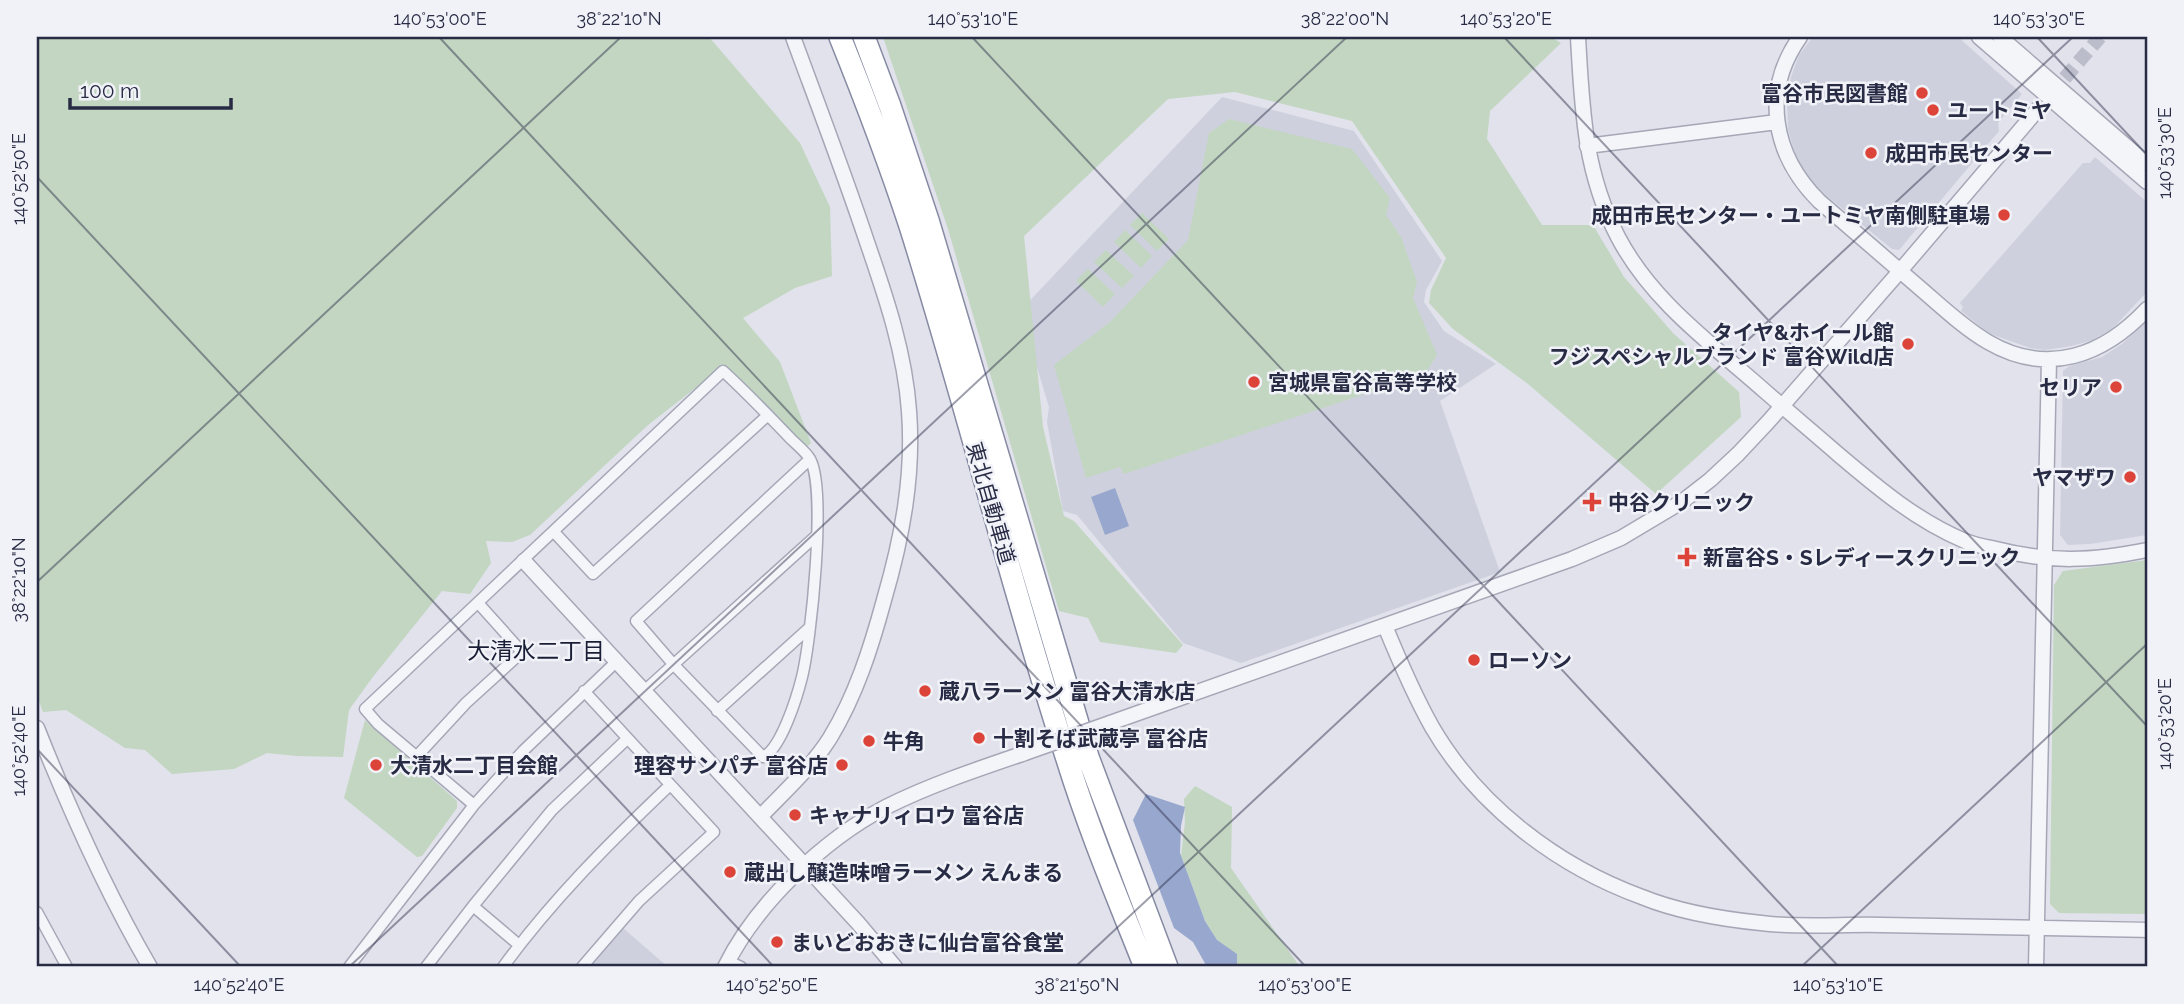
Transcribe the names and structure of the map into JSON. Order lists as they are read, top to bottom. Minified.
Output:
{"streets":{"highway":["東北自動車道"]},"districts":["大清水二丁目"],"places":{"other":["富谷市民図書館","ユートミヤ","成田市民センター","成田市民センター・ユートミヤ南側駐車場","タイヤ&ホイール館 フジスペシャルブランド 富谷Wild店","宮城県富谷高等学校","セリア","ヤマザワ","ローソン","蔵八ラーメン 富谷大清水店","十割そば武蔵亭 富谷店","牛角","大清水二丁目会館","理容サンパチ 富谷店","キャナリィロウ 富谷店","蔵出し醸造味噌ラーメン えんまる","まいどおおきに仙台富谷食堂"],"health":["中谷クリニック","新富谷S・Sレディースクリニック"]},"scale_bar":"100 m","coordinates":["140°53'00\"E","38°22'10\"N","140°53'10\"E","38°22'00\"N","140°53'20\"E","140°53'30\"E","140°52'50\"E","140°52'40\"E","38°21'50\"N"]}
